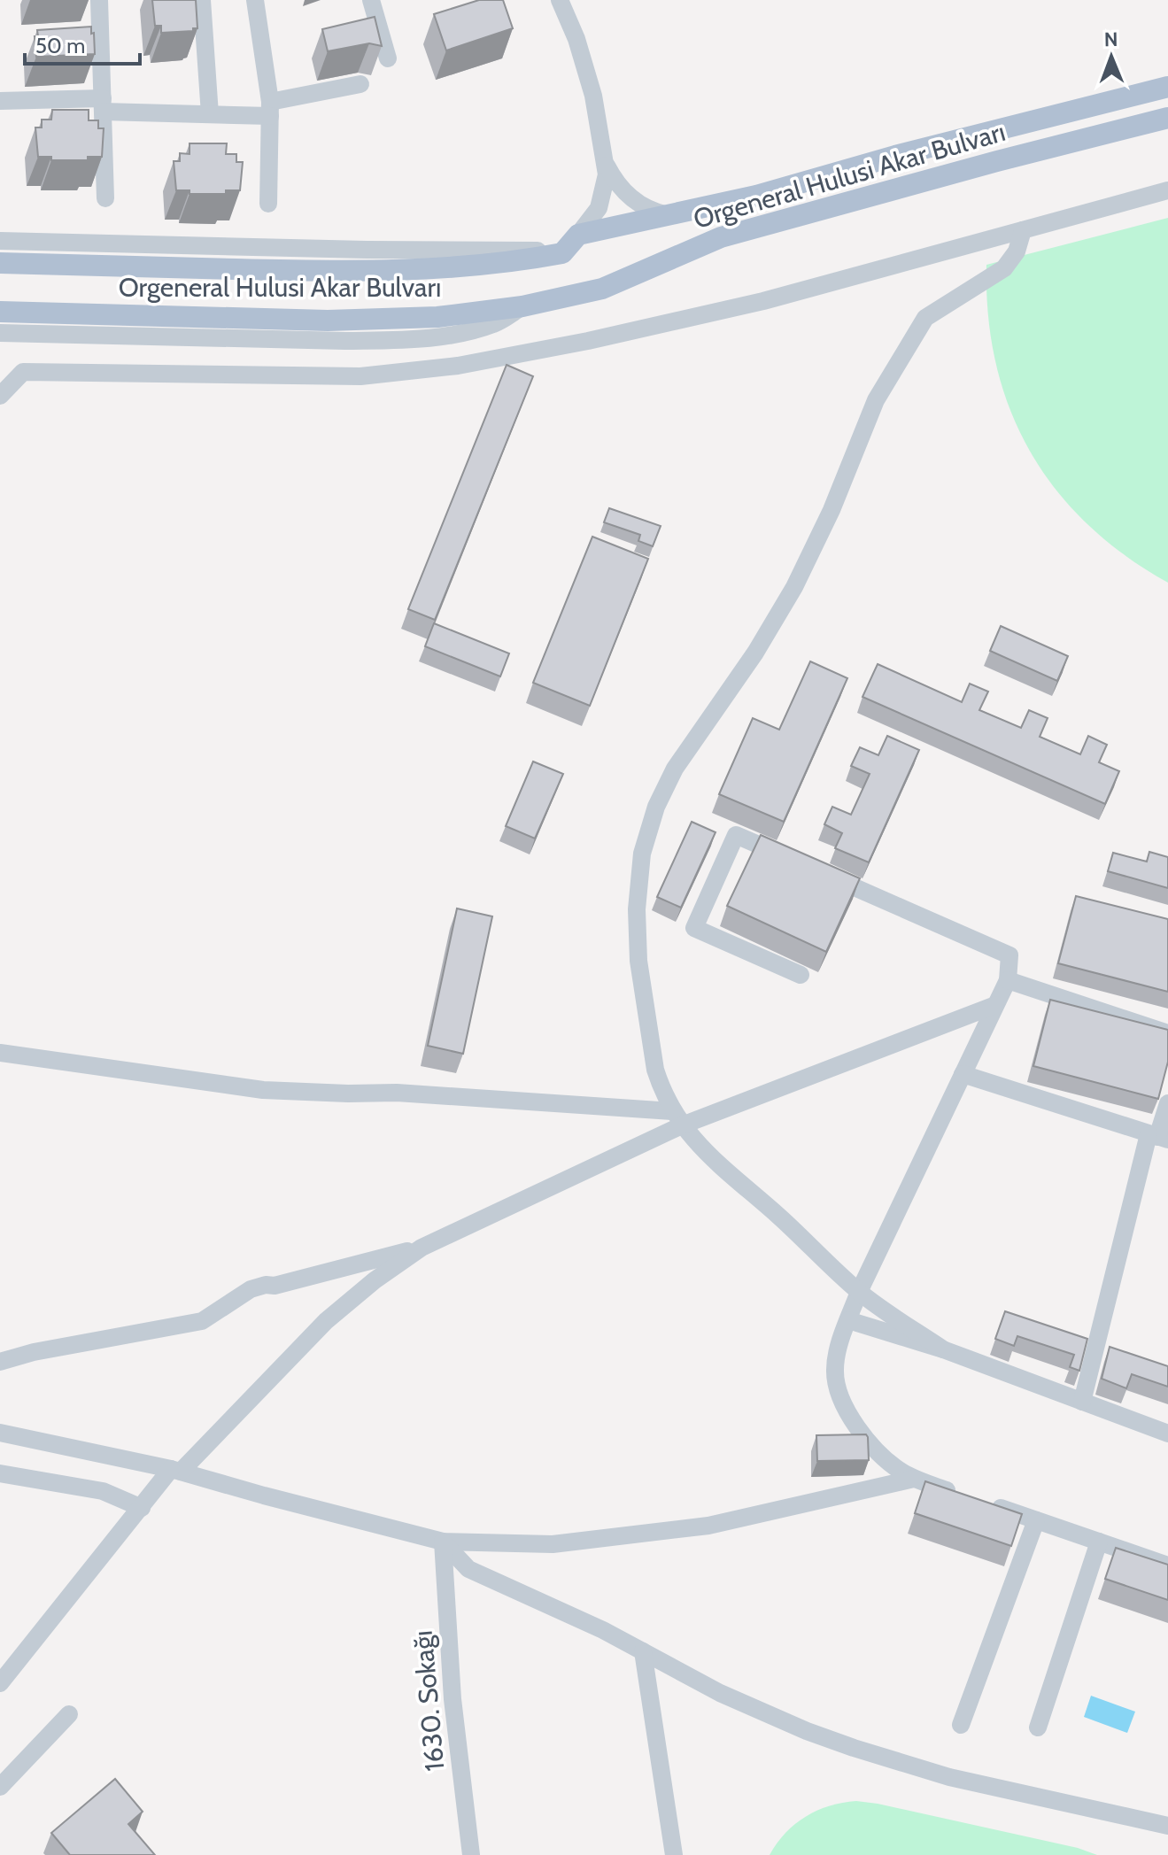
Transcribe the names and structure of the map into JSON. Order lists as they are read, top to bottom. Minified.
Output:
{"streets":{"main road":["Orgeneral Hulusi Akar Bulvarı"],"street":["1630. Sokağı"]},"scale_bar":"50 m","north":"top"}
